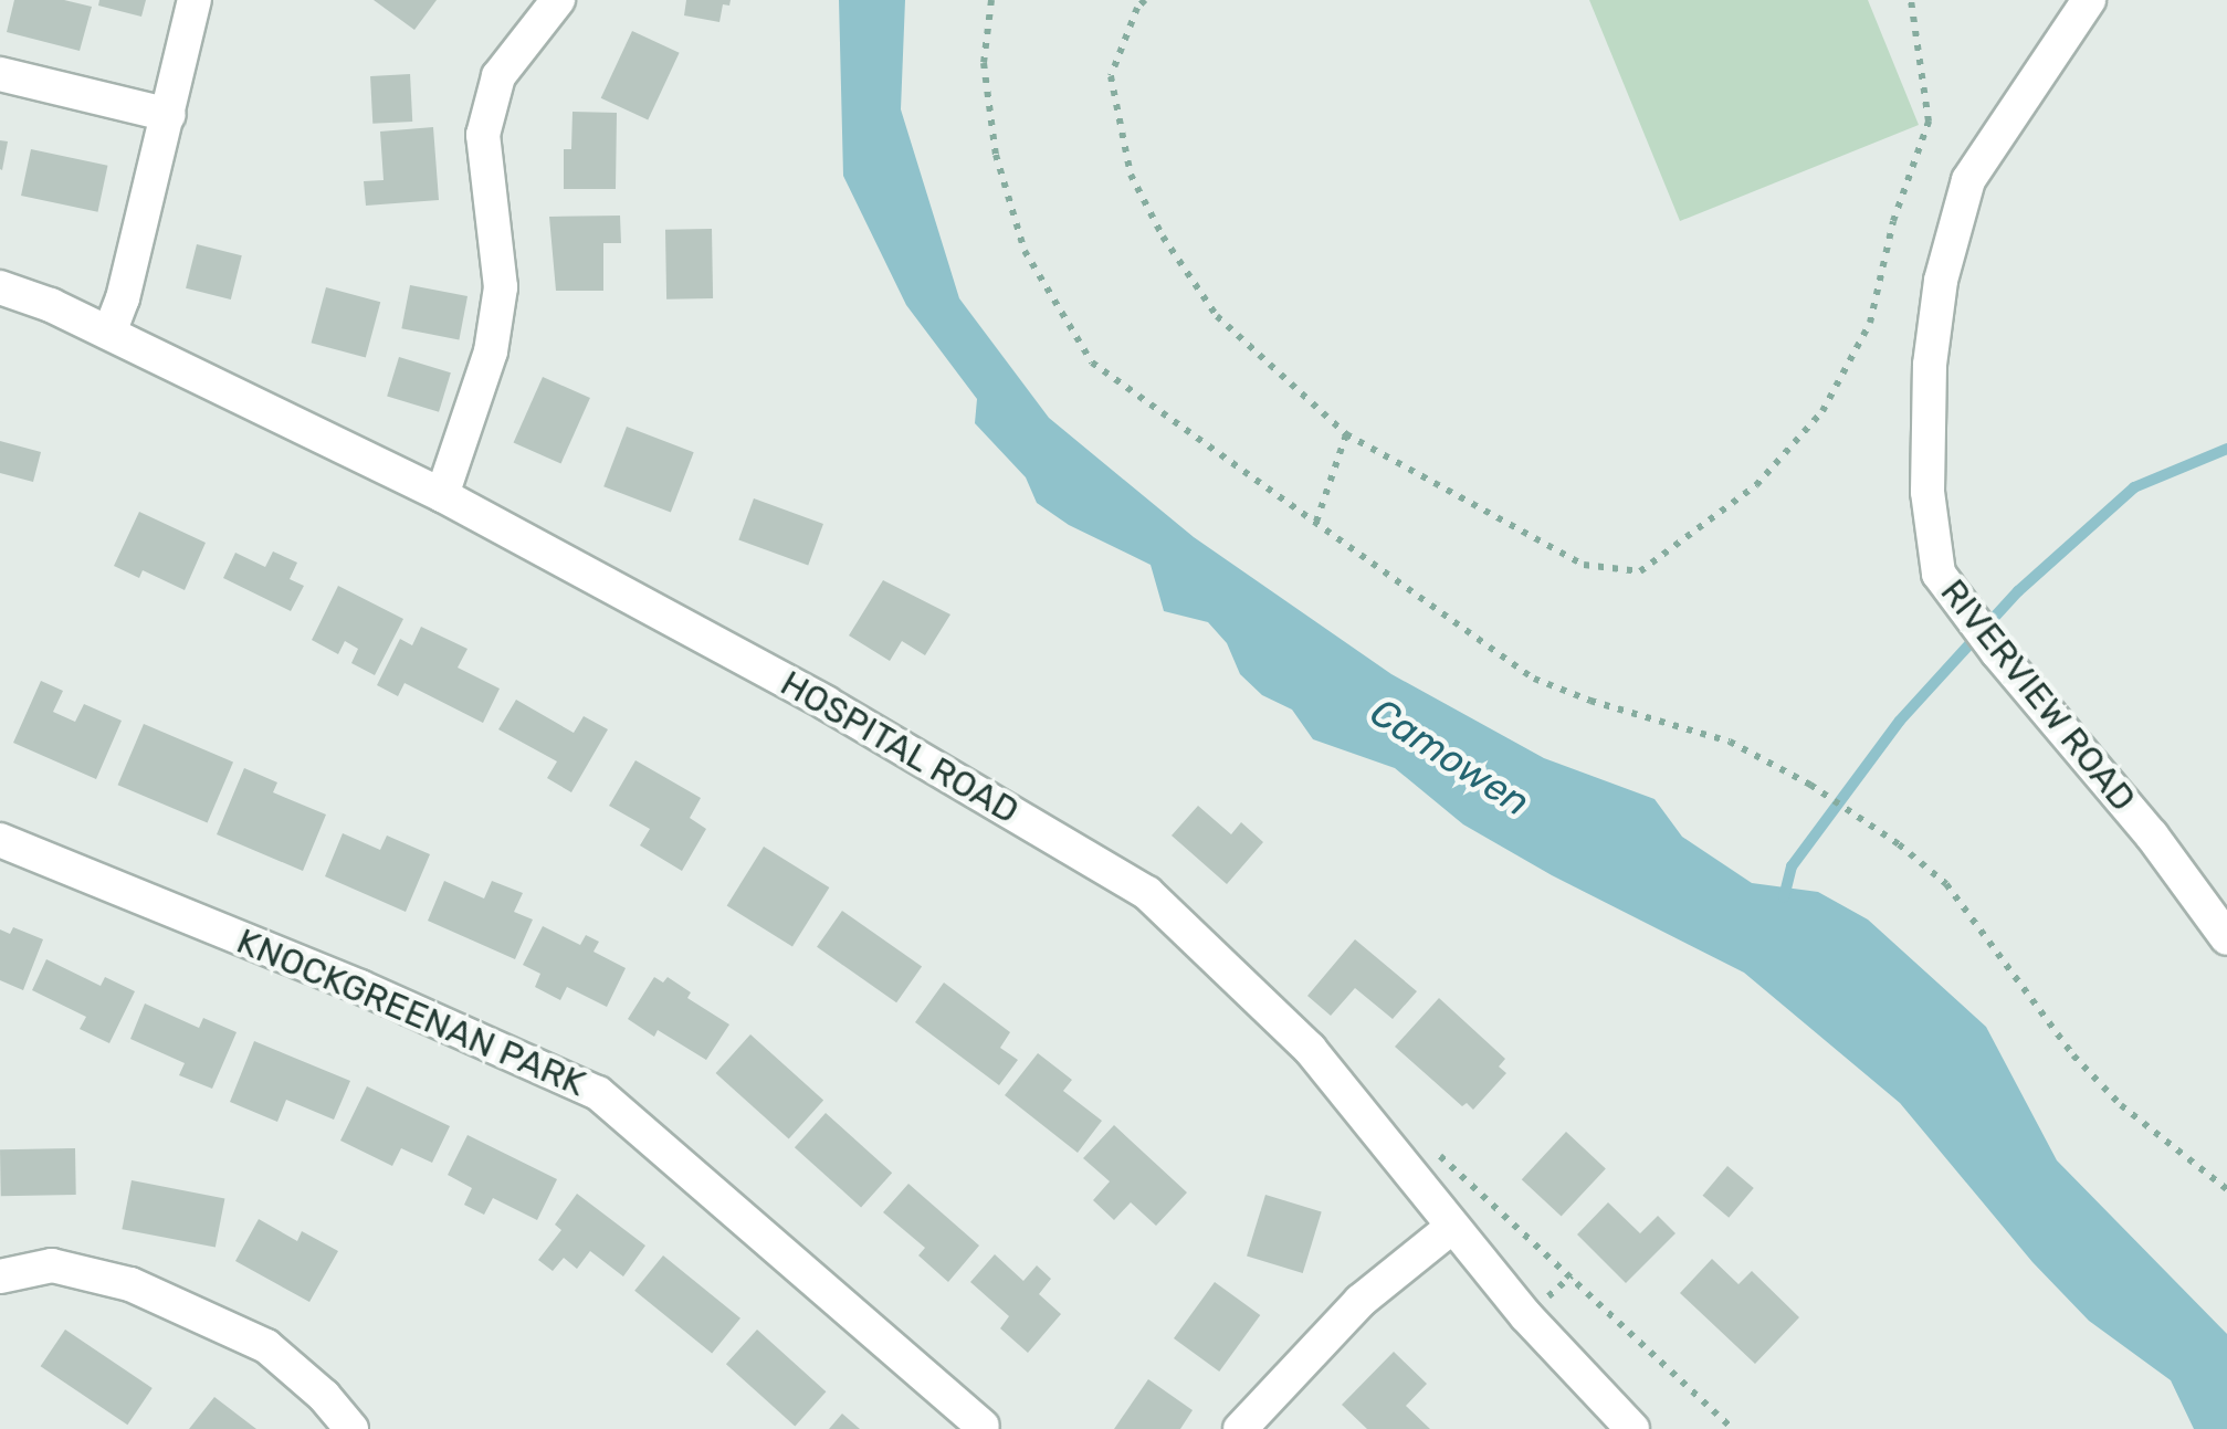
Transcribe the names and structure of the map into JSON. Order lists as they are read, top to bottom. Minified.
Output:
{"streets":{"street":["RIVERVIEW ROAD","HOSPITAL ROAD","KNOCKGREENAN PARK"]},"water":["Camowen"]}
